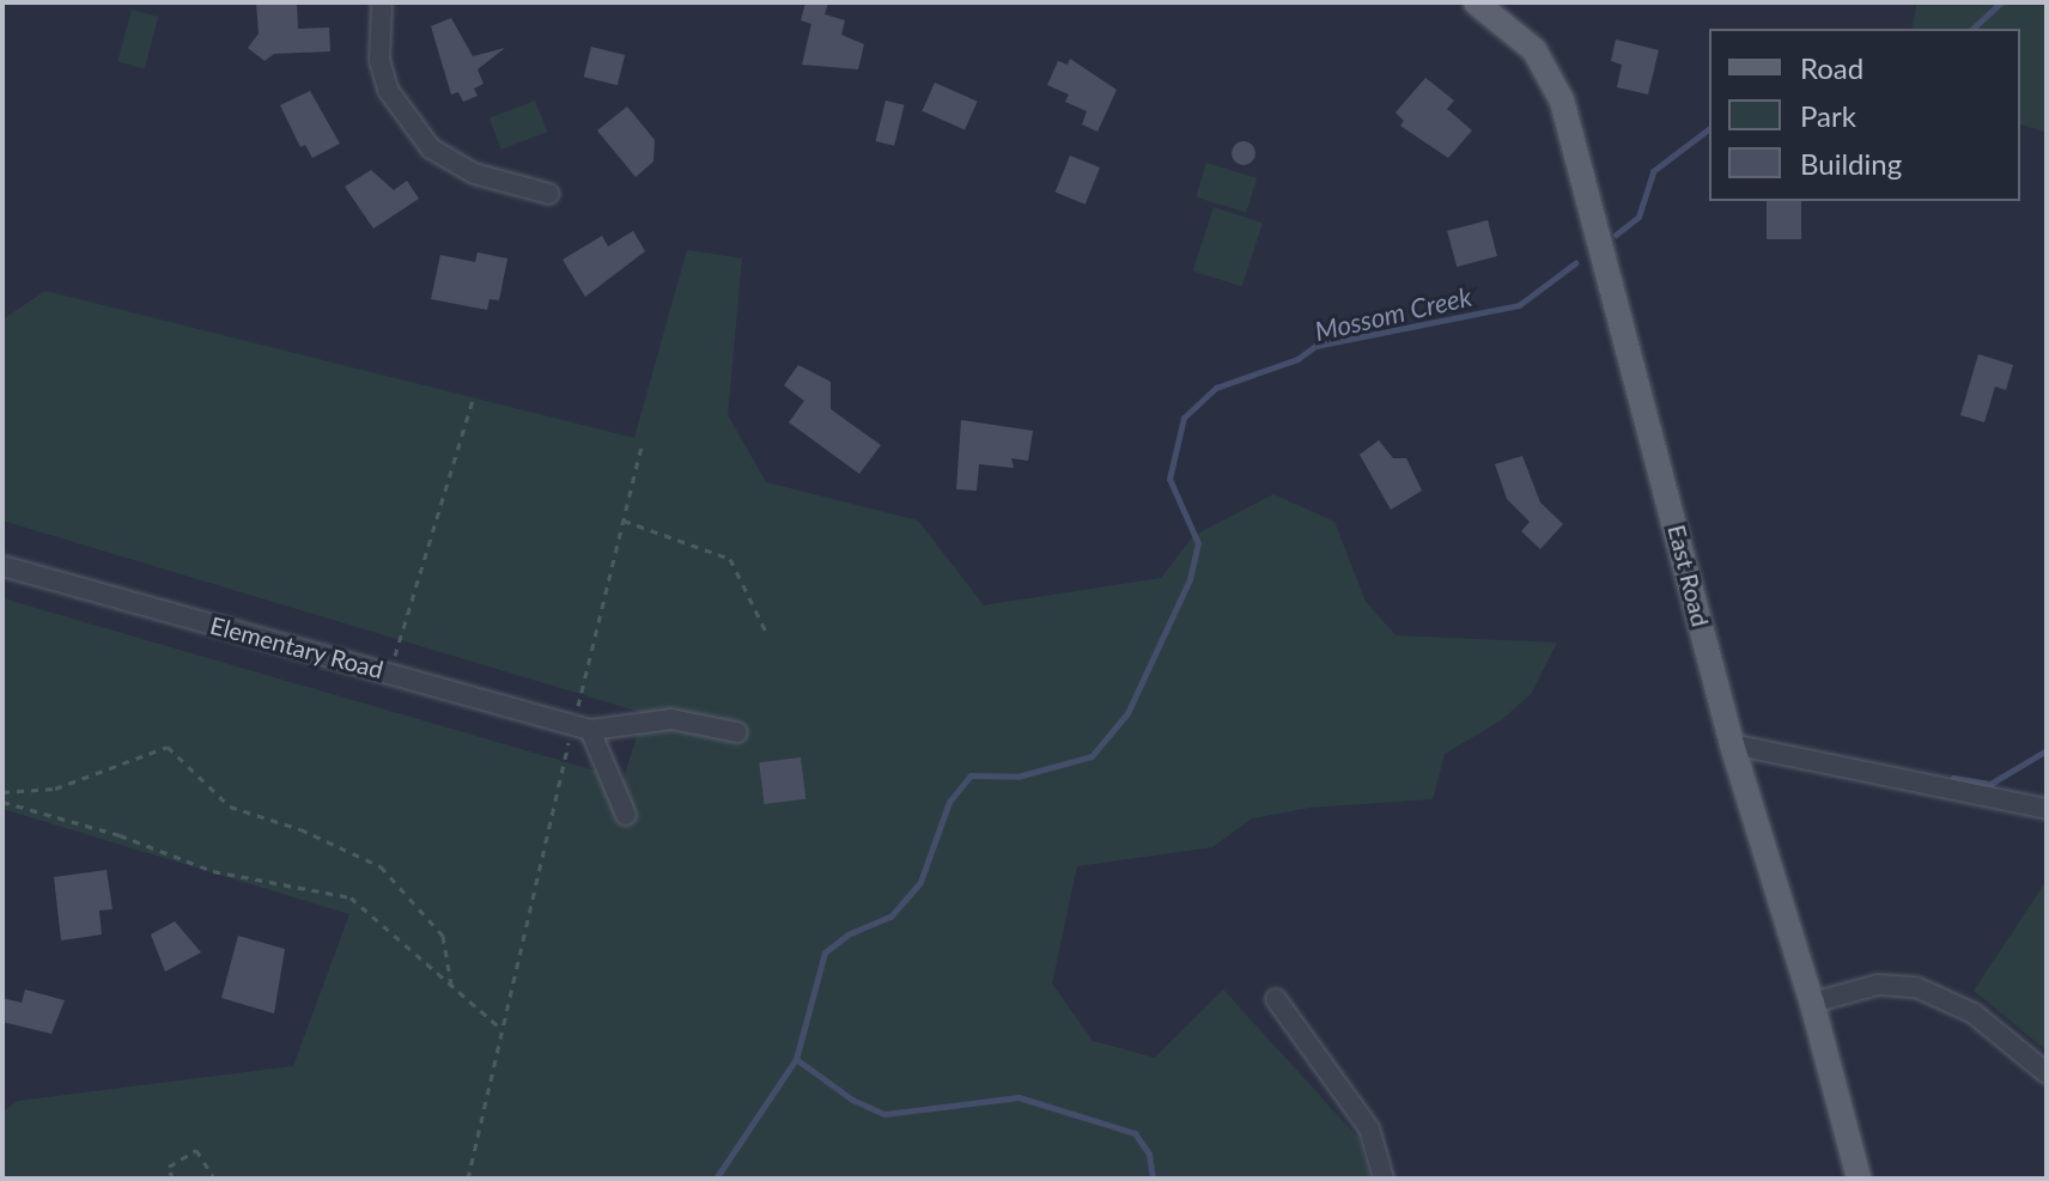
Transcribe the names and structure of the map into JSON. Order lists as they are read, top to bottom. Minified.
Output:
{"streets":{"main road":["East Road"],"street":["Elementary Road"]},"water":["Mossom Creek"],"legend":["Road","Park","Building"]}
